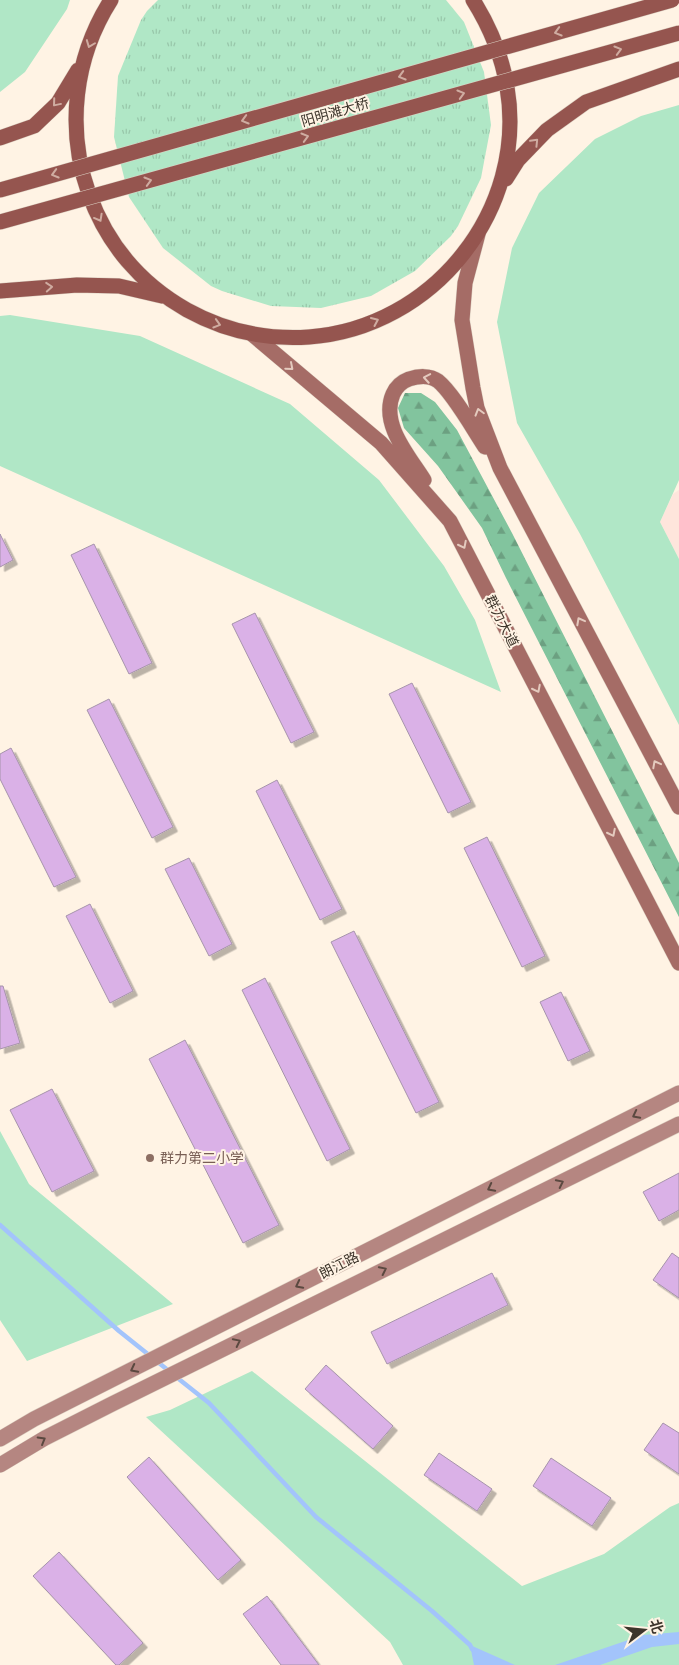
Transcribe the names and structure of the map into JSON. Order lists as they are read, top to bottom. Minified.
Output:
{"streets":{"highway":["阳明滩大桥"],"main road":["群力大道","朗江路"]},"places":["群力第二小学"],"north":"right"}
